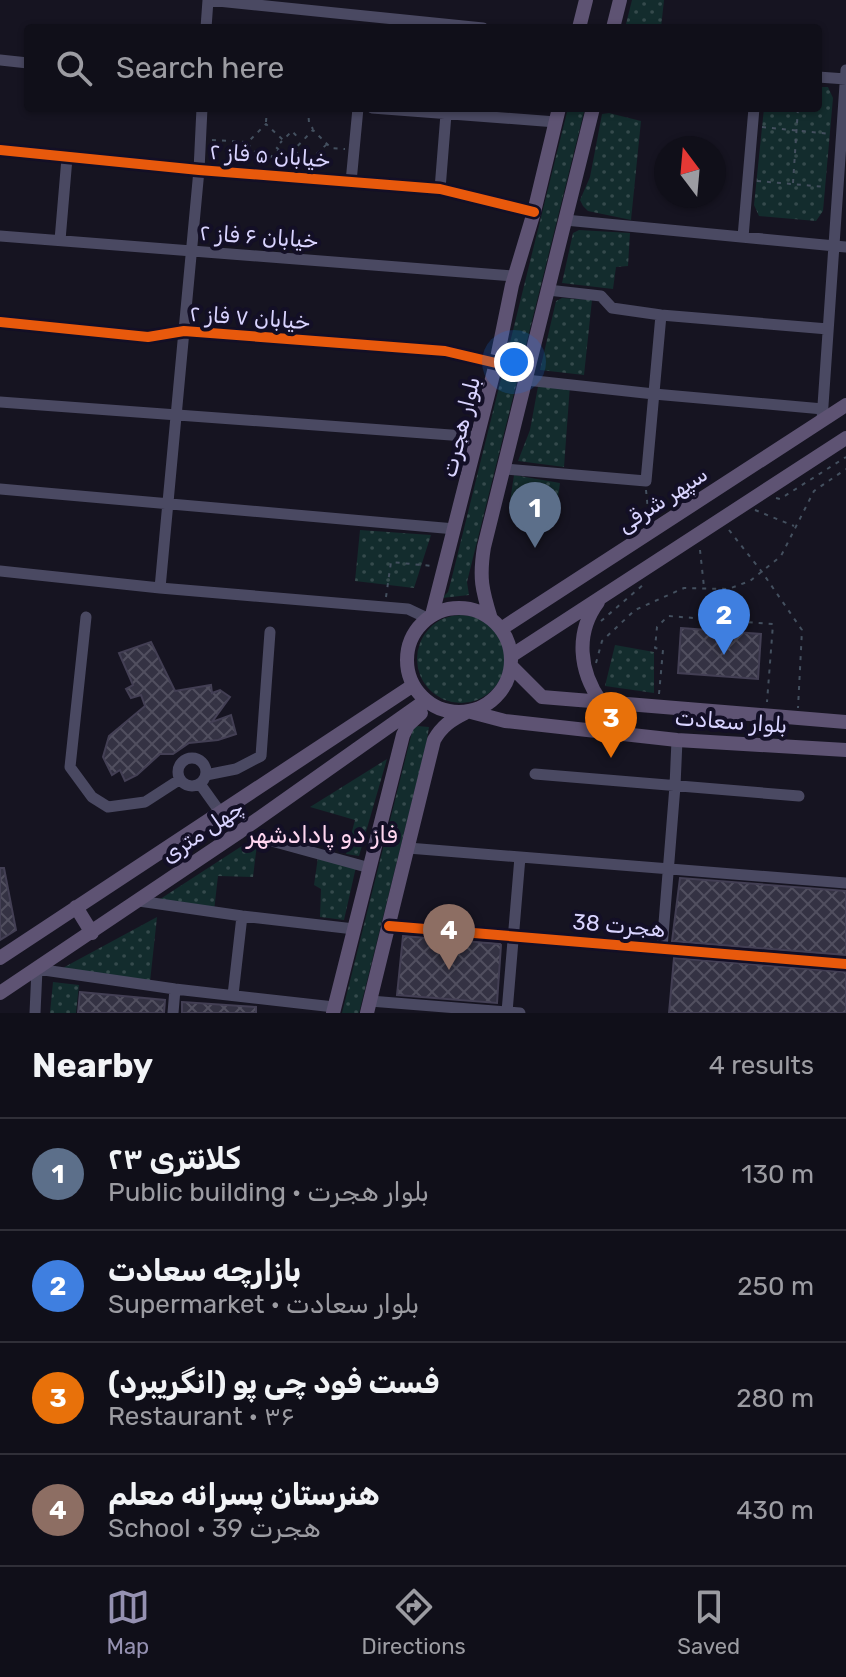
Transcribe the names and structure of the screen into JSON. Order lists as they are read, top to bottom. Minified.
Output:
{"streets":{"main road":["بلوار هجرت","سپهر شرقی","بلوار سعادت","چهل متری"],"street":["خیابان ۵ فاز ۲","خیابان ۶ فاز ۲","خیابان ۷ فاز ۲","هجرت 38"]},"crossings":[["خیابان ۵ فاز ۲","بلوار هجرت"],["خیابان ۶ فاز ۲","بلوار هجرت"],["خیابان ۷ فاز ۲","بلوار هجرت"],["بلوار هجرت","سپهر شرقی"],["بلوار هجرت","بلوار سعادت"],["بلوار هجرت","چهل متری"],["سپهر شرقی","بلوار سعادت"],["سپهر شرقی","چهل متری"],["بلوار سعادت","چهل متری"]],"districts":["فاز دو پادادشهر"],"north":"top","page":{"search":"Search here","pins":["1","2","3","4"],"heading":["Nearby","4 results"],"list":[{"mark":"1","name":"کلانتری ۲۳","note":"Public building · بلوار هجرت","value":"130 m"},{"mark":"2","name":"بازارچه سعادت","note":"Supermarket · بلوار سعادت","value":"250 m"},{"mark":"3","name":"فست فود چی پو (انگریبرد)","note":"Restaurant · ۳۶","value":"280 m"},{"mark":"4","name":"هنرستان پسرانه معلم","note":"School · هجرت 39","value":"430 m"}],"nav":["Map","Directions","Saved"]}}
